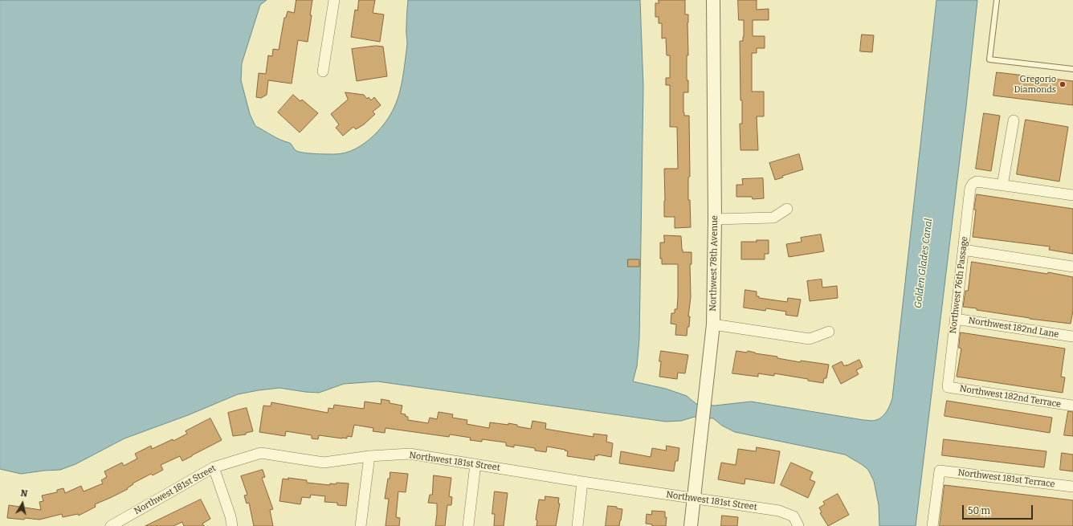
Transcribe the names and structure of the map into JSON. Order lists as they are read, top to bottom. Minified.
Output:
{"streets":{"street":["Northwest 78th Avenue","Northwest 76th Passage","Northwest 182nd Lane","Northwest 182nd Terrace","Northwest 181st Street","Northwest 181st Terrace"]},"crossings":[["Northwest 78th Avenue","Northwest 181st Street"],["Northwest 76th Passage","Northwest 182nd Lane"],["Northwest 76th Passage","Northwest 182nd Terrace"]],"water":["Golden Glades Canal"],"places":["Gregorio Diamonds"],"scale_bar":"50 m","north":"top"}
